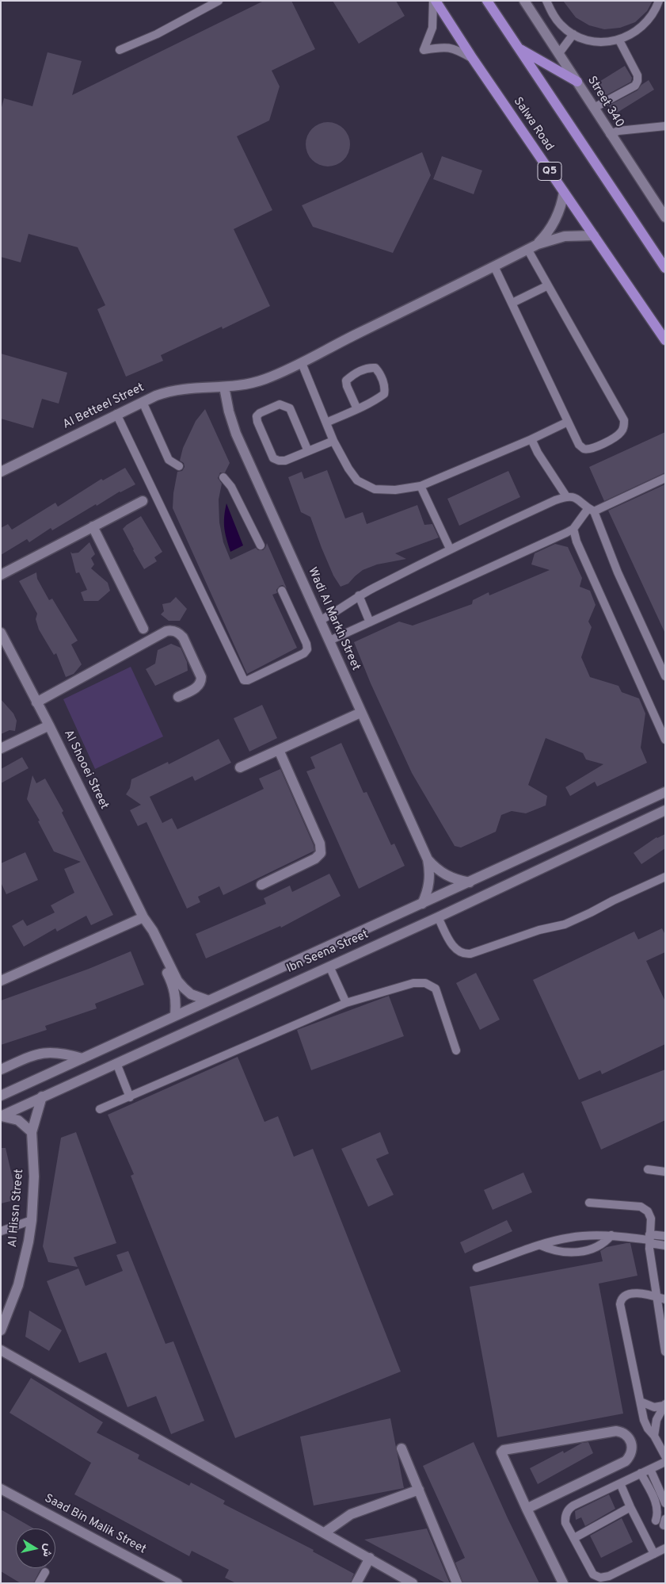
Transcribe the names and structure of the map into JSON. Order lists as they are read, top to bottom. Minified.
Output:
{"streets":{"main road":["Salwa Road","Q5"],"street":["Street 340","Al Betteel Street","Wadi Al Markh Street","Al Shooei Street","Ibn Seena Street","Al Hissn Street","Saad Bin Malik Street"]},"crossings":[["Al Betteel Street","Wadi Al Markh Street"],["Wadi Al Markh Street","Ibn Seena Street"],["Al Shooei Street","Ibn Seena Street"],["Ibn Seena Street","Al Hissn Street"]],"north":"right"}
